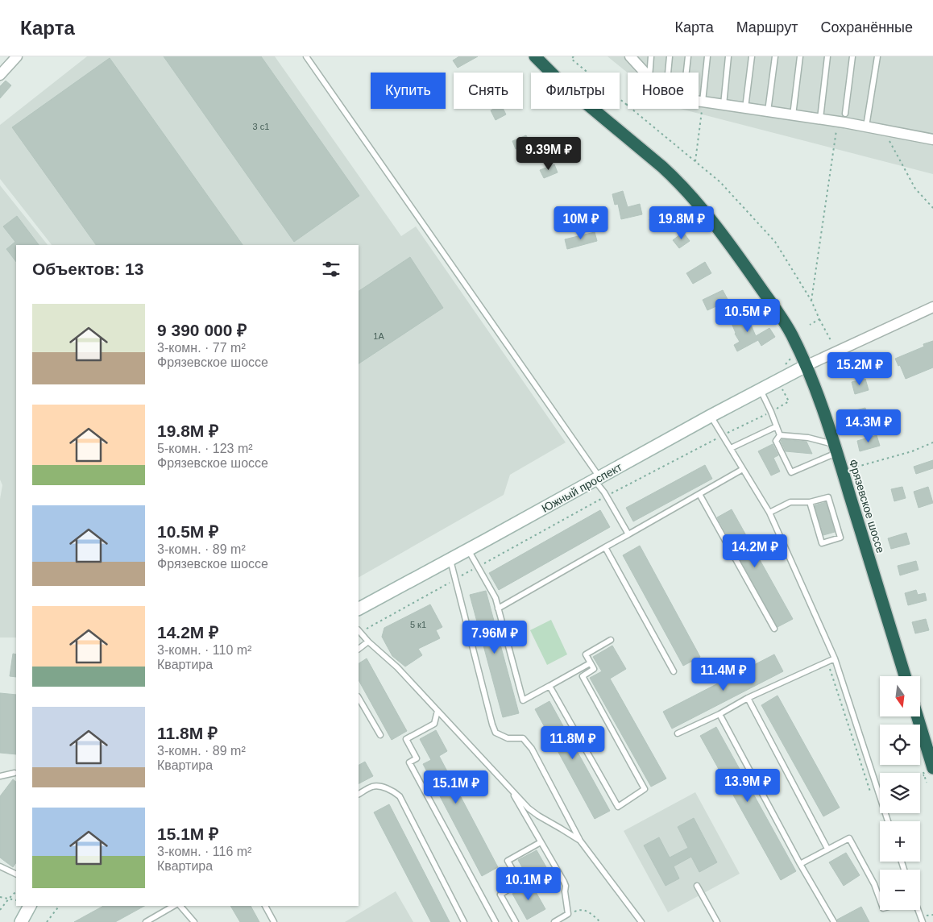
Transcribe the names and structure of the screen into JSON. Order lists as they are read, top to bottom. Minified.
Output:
{"streets":{"highway":["Фрязевское шоссе"],"main road":["Южный проспект"]},"crossings":[["Южный проспект","Фрязевское шоссе"]],"house_numbers":["3 с1","1А","5 к1"],"north":"bottom","page":{"header":"Карта","nav":["Карта","Маршрут","Сохранённые"],"chip":["Купить","Снять","Фильтры","Новое"],"price":["9.39M ₽","10M ₽","19.8M ₽","10.5M ₽","15.2M ₽","14.3M ₽","14.2M ₽","7.96M ₽","11.4M ₽","11.8M ₽","13.9M ₽","15.1M ₽","10.1M ₽"],"heading":"Объектов: 13","list":[{"name":"9 390 000 ₽","note":"3-комн. · 77 m² · Фрязевское шоссе"},{"name":"19.8M ₽","note":"5-комн. · 123 m² · Фрязевское шоссе"},{"name":"10.5M ₽","note":"3-комн. · 89 m² · Фрязевское шоссе"},{"name":"14.2M ₽","note":"3-комн. · 110 m² · Квартира"},{"name":"11.8M ₽","note":"3-комн. · 89 m² · Квартира"},{"name":"15.1M ₽","note":"3-комн. · 116 m² · Квартира"}],"map_buttons":["+","−"]}}
